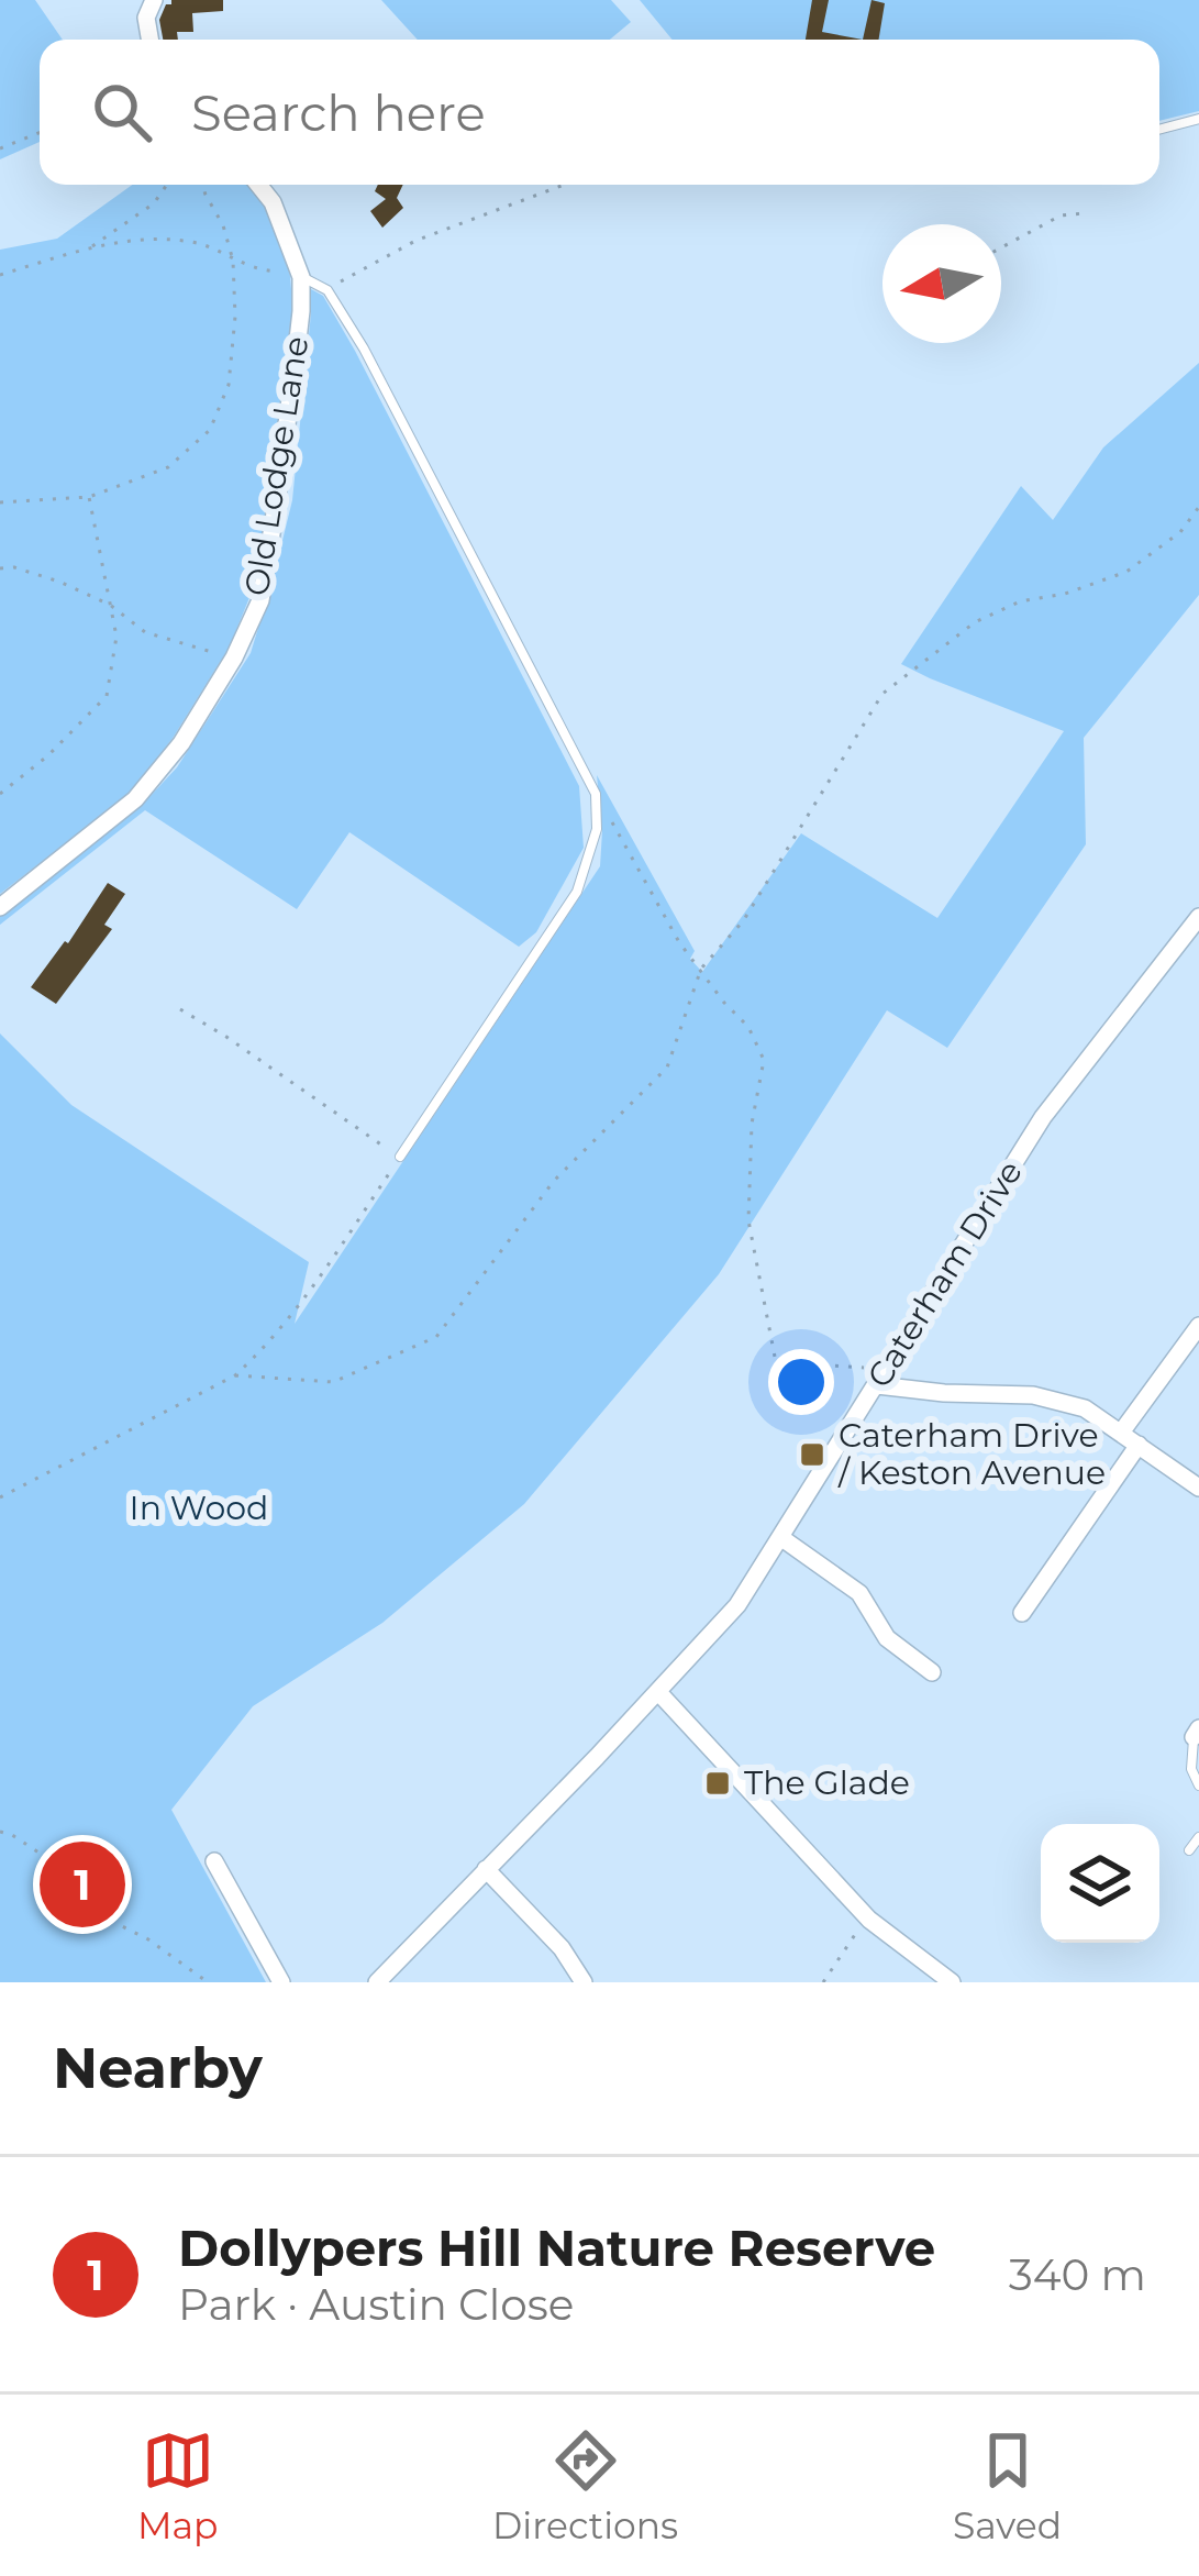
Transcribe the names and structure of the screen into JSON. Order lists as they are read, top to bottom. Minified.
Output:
{"streets":{"street":["Old Lodge Lane","Caterham Drive"]},"parks":["In Wood"],"places":{"transit":["Caterham Drive / Keston Avenue","The Glade"]},"north":"left","page":{"search":"Search here","pins":"1","heading":"Nearby","list":[{"mark":"1","name":"Dollypers Hill Nature Reserve","note":"Park · Austin Close","value":"340 m"}],"nav":["Map","Directions","Saved"]}}
